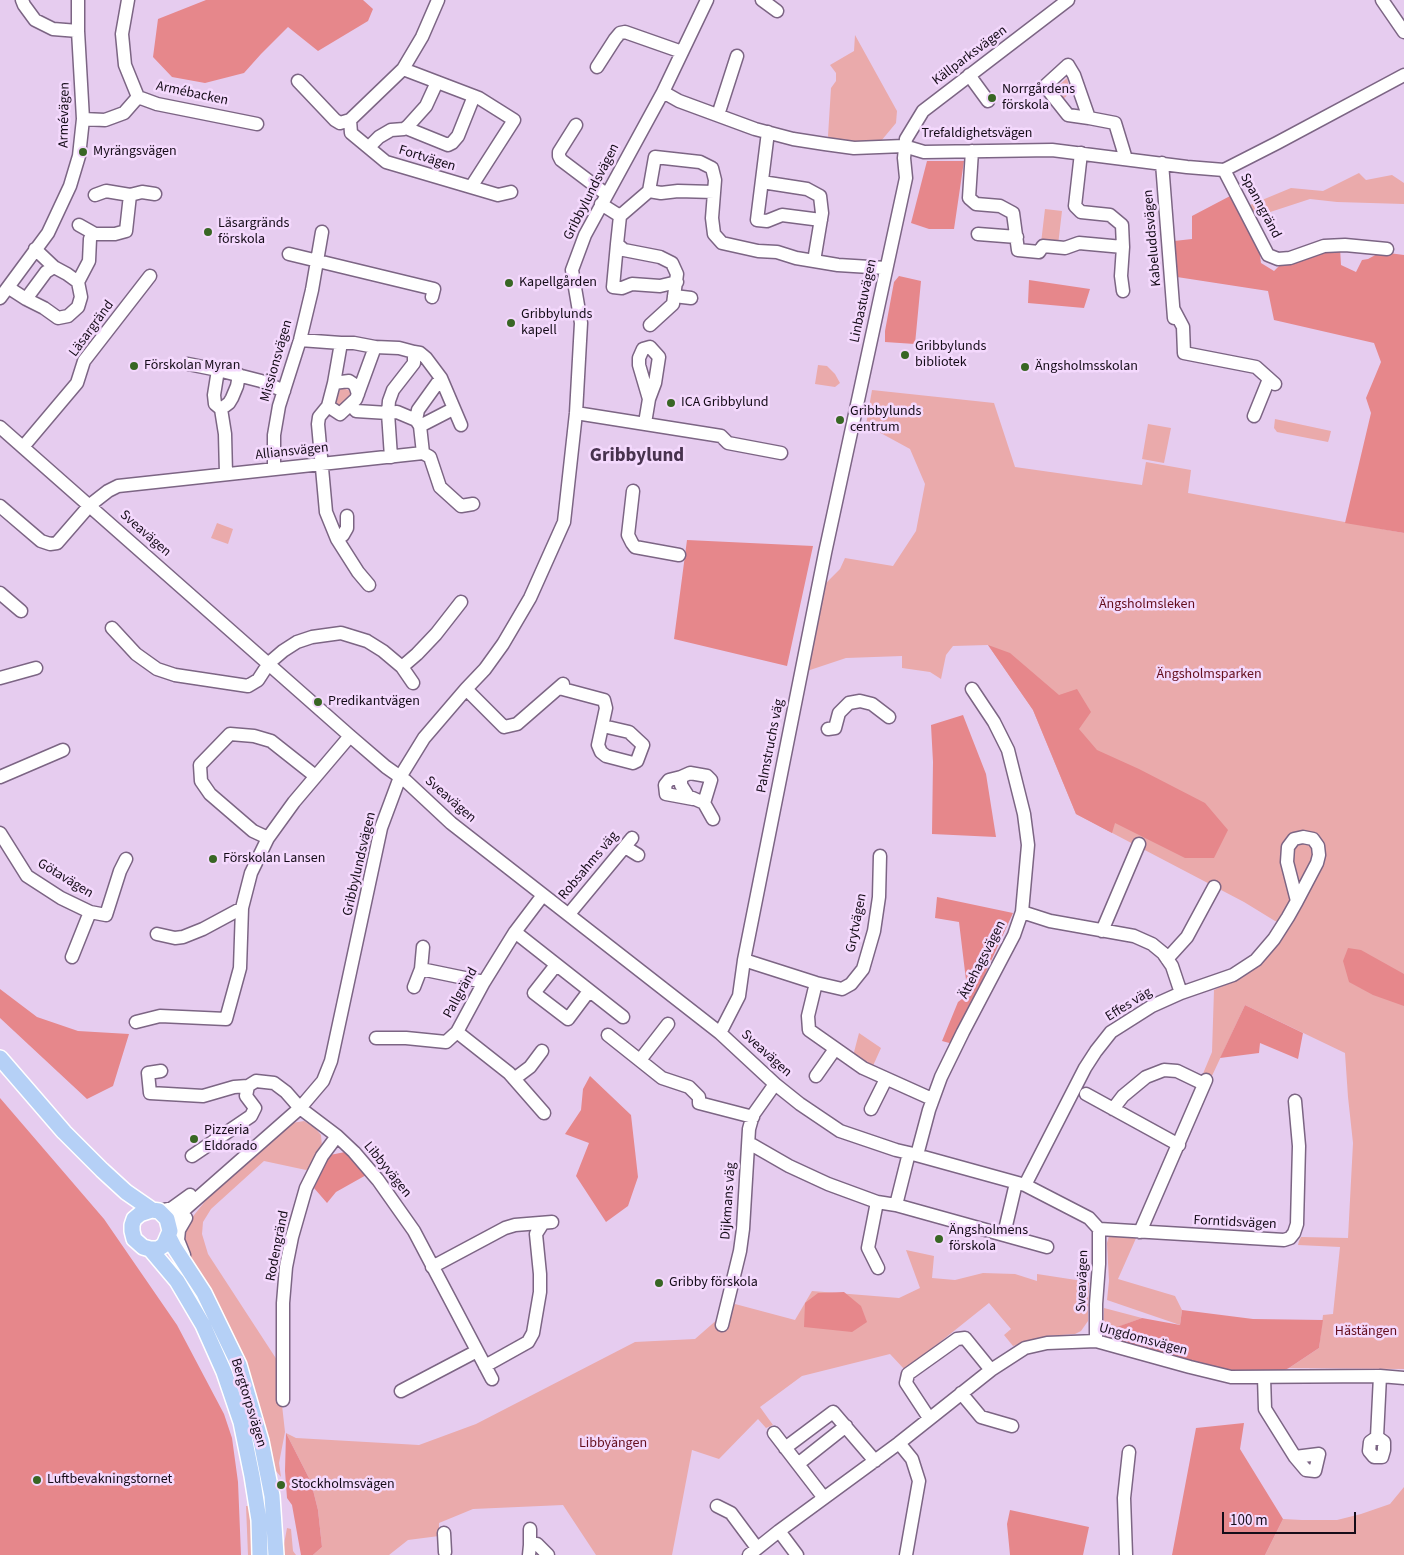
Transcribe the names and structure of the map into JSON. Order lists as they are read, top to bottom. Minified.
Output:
{"streets":{"main road":["Bergtorpsvägen"],"street":["Källparksvägen","Armébacken","Armévägen","Trefaldighetsvägen","Fortvägen","Gribbylundsvägen","Spanngränd","Kabeluddsvägen","Linbastuvägen","Läsargränd","Missionsvägen","Alliansvägen","Sveavägen","Palmstruchs väg","Robsahms väg","Götavägen","Grytvägen","Ättehagsvägen","Pallgränd","Effes väg","Libbyvägen","Dijkmans väg","Forntidsvägen","Rodengränd","Ungdomsvägen"]},"crossings":[["Källparksvägen","Trefaldighetsvägen"],["Källparksvägen","Linbastuvägen"],["Armébacken","Armévägen"],["Trefaldighetsvägen","Gribbylundsvägen"],["Trefaldighetsvägen","Spanngränd"],["Trefaldighetsvägen","Kabeluddsvägen"],["Trefaldighetsvägen","Linbastuvägen"],["Gribbylundsvägen","Sveavägen"],["Gribbylundsvägen","Libbyvägen"],["Gribbylundsvägen","Bergtorpsvägen"],["Linbastuvägen","Palmstruchs väg"],["Läsargränd","Sveavägen"],["Missionsvägen","Alliansvägen"],["Alliansvägen","Sveavägen"],["Sveavägen","Palmstruchs väg"],["Sveavägen","Robsahms väg"],["Sveavägen","Ättehagsvägen"],["Sveavägen","Pallgränd"],["Sveavägen","Effes väg"],["Sveavägen","Dijkmans väg"],["Sveavägen","Forntidsvägen"],["Sveavägen","Ungdomsvägen"],["Palmstruchs väg","Grytvägen"],["Libbyvägen","Rodengränd"]],"districts":["Gribbylund"],"parks":["Ängsholmsleken","Ängsholmsparken","Hästängen","Libbyängen"],"places":["Norrgårdens förskola","Myrängsvägen","Läsargränds förskola","Kapellgården","Gribbylunds kapell","Gribbylunds bibliotek","Förskolan Myran","Ängsholmsskolan","ICA Gribbylund","Gribbylunds centrum","Predikantvägen","Förskolan Lansen","Pizzeria Eldorado","Ängsholmens förskola","Gribby förskola","Luftbevakningstornet","Stockholmsvägen"],"scale_bar":"100 m"}
